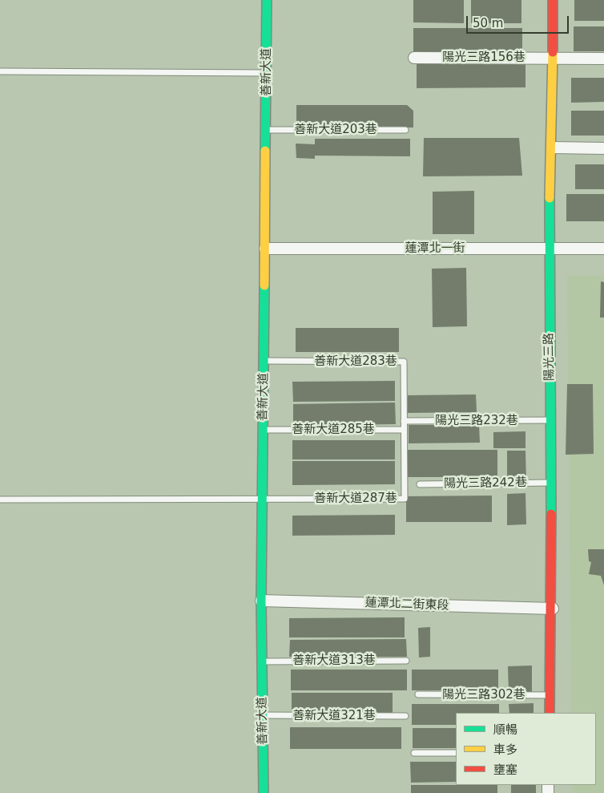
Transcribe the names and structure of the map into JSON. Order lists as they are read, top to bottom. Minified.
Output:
{"streets":{"street":["陽光三路156巷","善新大道","蓮潭北一街","陽光三路","蓮潭北二街東段"],"lane":["善新大道203巷","善新大道283巷","陽光三路232巷","善新大道285巷","陽光三路242巷","善新大道287巷","善新大道313巷","陽光三路302巷","善新大道321巷"]},"crossings":[["陽光三路156巷","陽光三路"],["善新大道","善新大道203巷"],["善新大道","蓮潭北一街"],["善新大道","善新大道283巷"],["善新大道","善新大道285巷"],["善新大道","善新大道287巷"],["善新大道","蓮潭北二街東段"],["善新大道","善新大道313巷"],["善新大道","善新大道321巷"],["蓮潭北一街","陽光三路"],["陽光三路","陽光三路232巷"],["陽光三路","陽光三路242巷"],["陽光三路","蓮潭北二街東段"],["陽光三路","陽光三路302巷"],["善新大道283巷","陽光三路232巷"],["善新大道283巷","善新大道285巷"],["善新大道283巷","善新大道287巷"],["善新大道285巷","善新大道287巷"]],"legend":["順暢","車多","壅塞"],"scale_bar":"50 m"}
